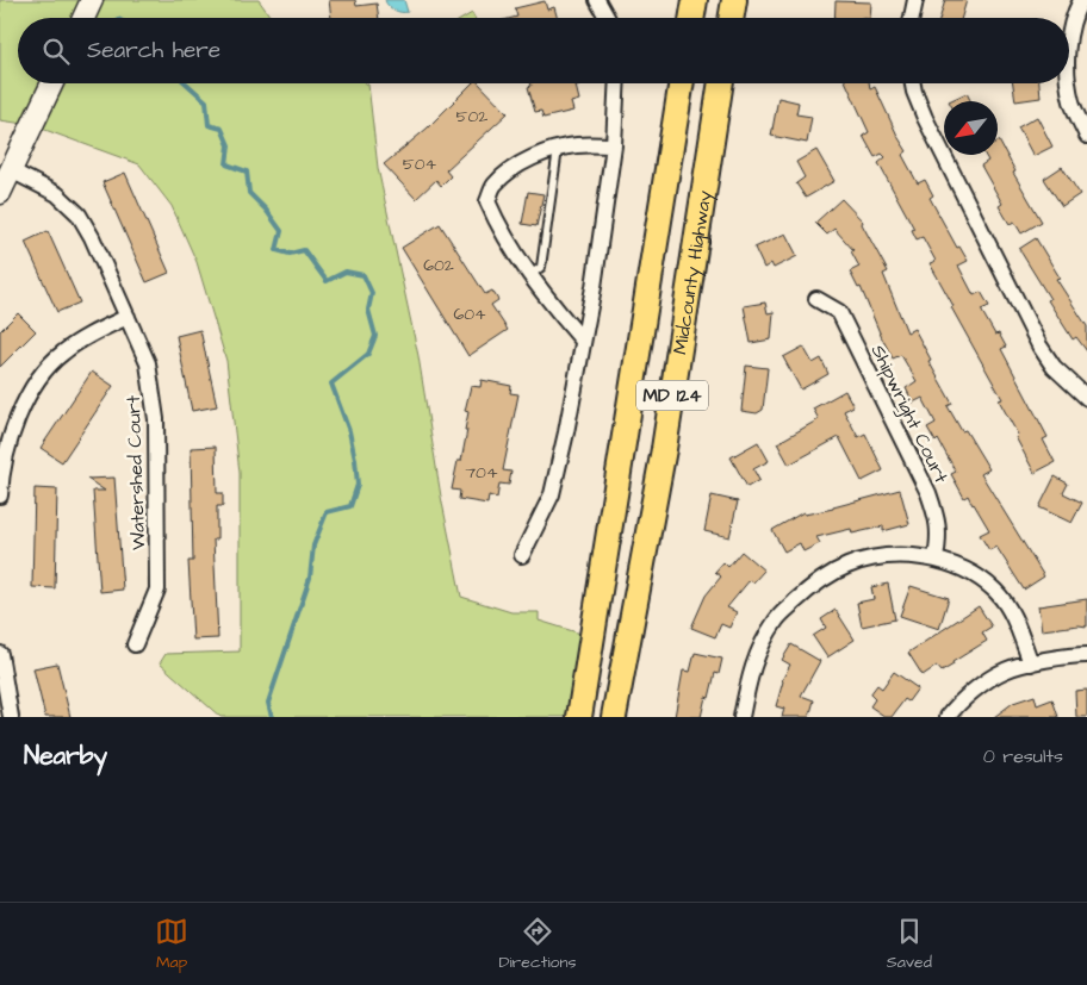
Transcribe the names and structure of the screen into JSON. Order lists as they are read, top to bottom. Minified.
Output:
{"streets":{"main road":["Midcounty Highway","MD 124"],"street":["Shipwright Court","Watershed Court"]},"house_numbers":["502","504","602","604","704"],"north":"bottom left","page":{"search":"Search here","heading":["Nearby","0 results"],"nav":["Map","Directions","Saved"]}}
